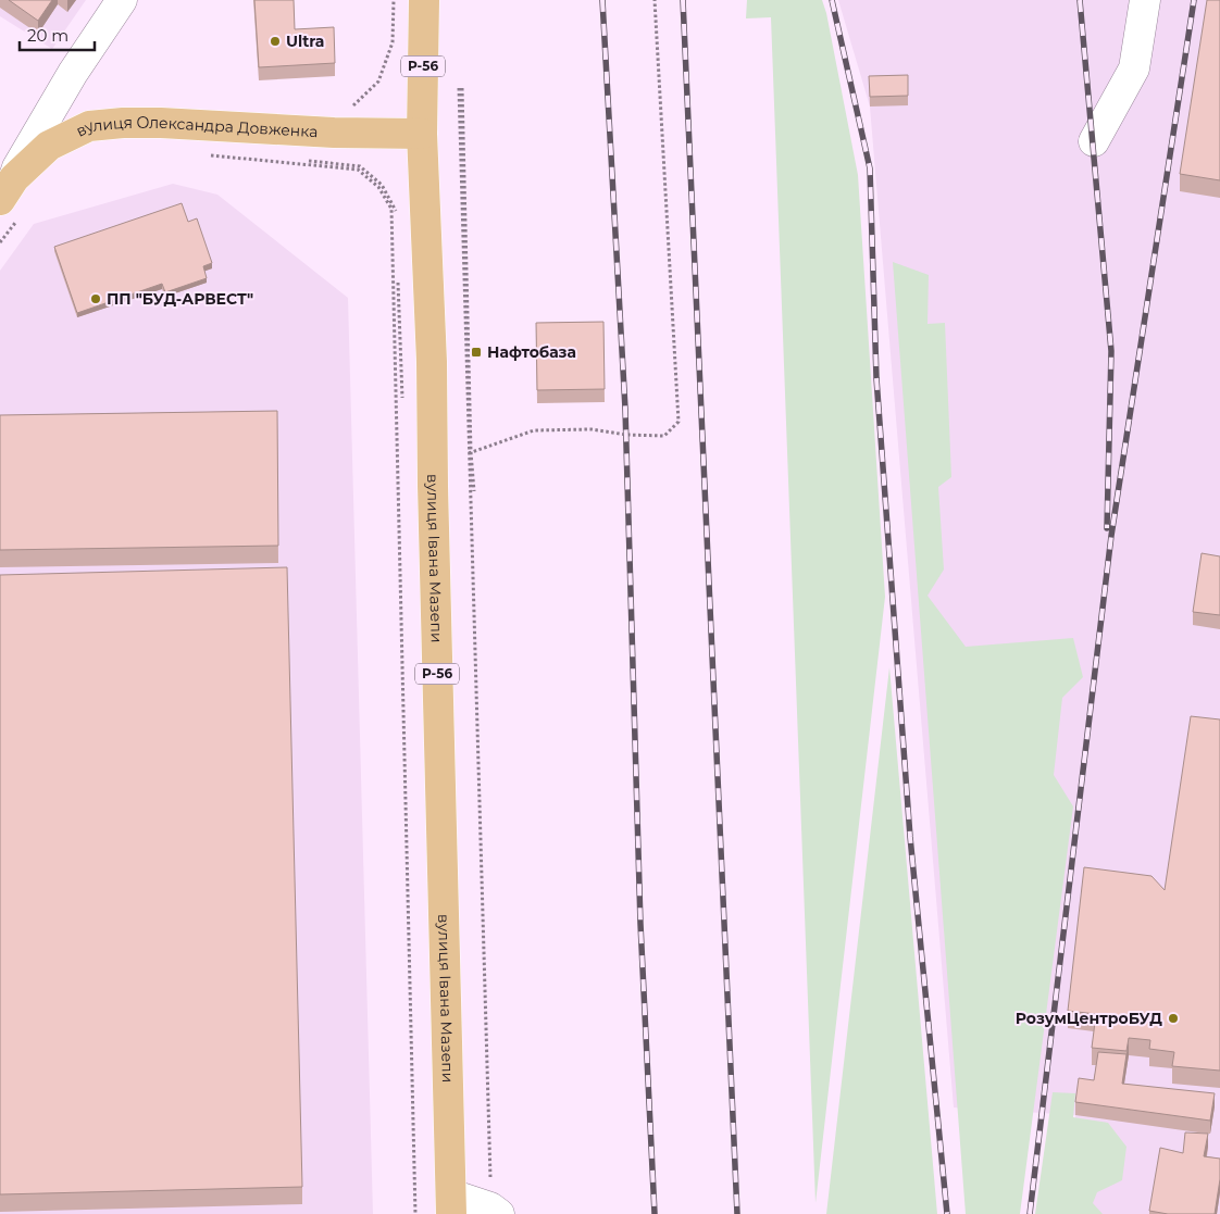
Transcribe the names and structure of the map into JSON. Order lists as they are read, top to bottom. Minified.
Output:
{"streets":{"main road":["Р-56","вулиця Олександра Довженка","вулиця Івана Мазепи"]},"crossings":[["вулиця Олександра Довженка","вулиця Івана Мазепи"]],"places":{"other":["Ultra","ПП \"БУД-АРВЕСТ\"","РозумЦентроБУД"],"transit":["Нафтобаза"]},"scale_bar":"20 m"}
